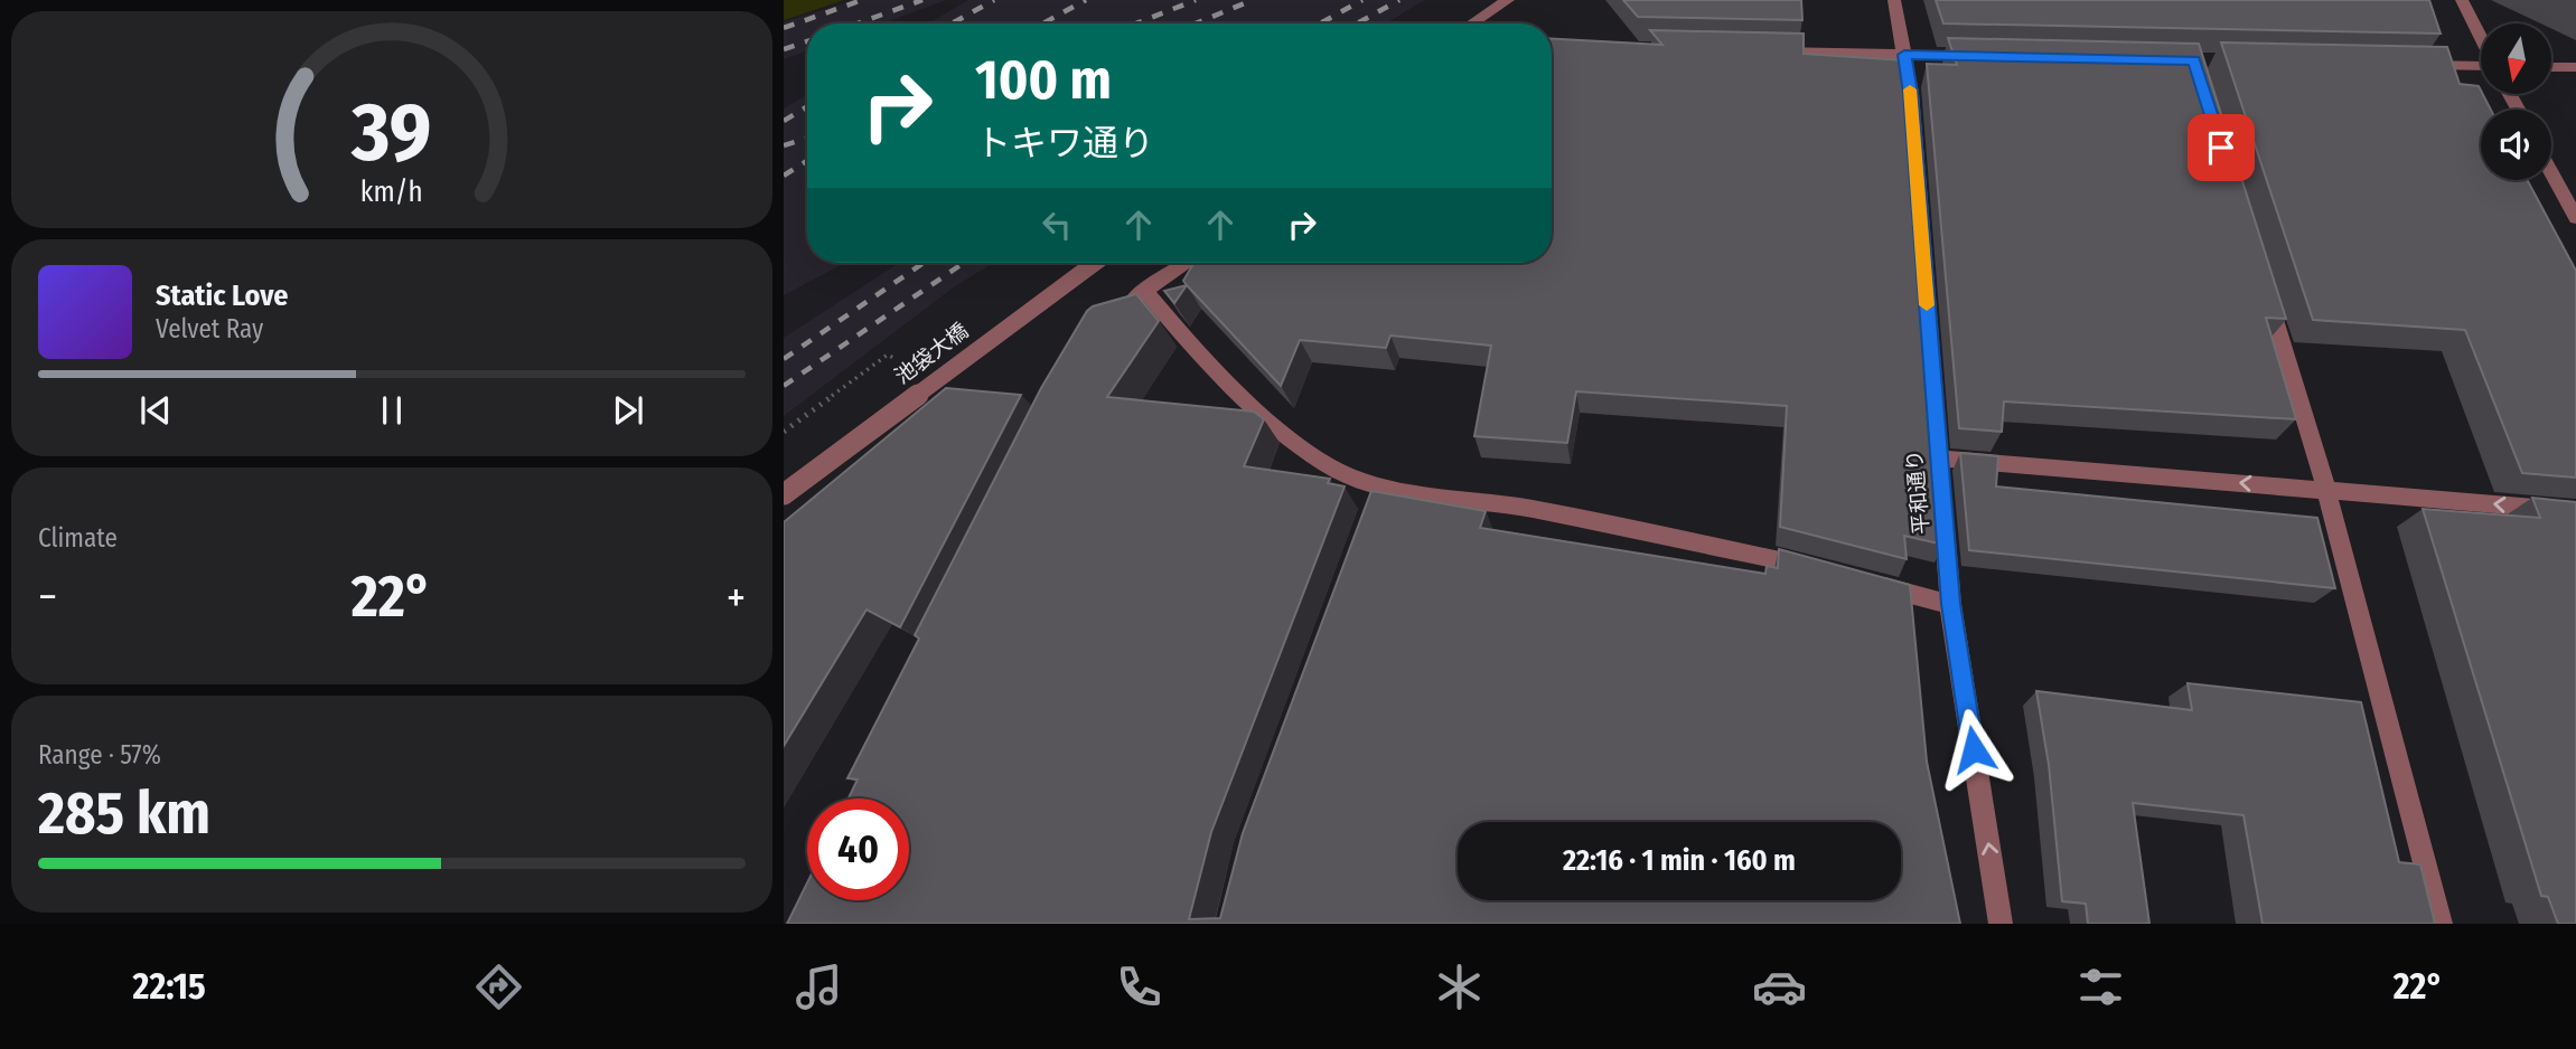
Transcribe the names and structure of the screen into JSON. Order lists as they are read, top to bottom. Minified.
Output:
{"streets":{"street":["池袋大橋","平和通り"]},"north":"bottom","page":{"turn":["100 m","トキワ通り"],"song":["Static Love","Velvet Ray"],"tile":["Climate",["Range · 57%","285 km"]],"heat":["−","22°","+"],"limit":"40","trip":"22:16 · 1 min · 160 m","tabs":["22:15","22°"],"gauge":["39","km/h"]}}
